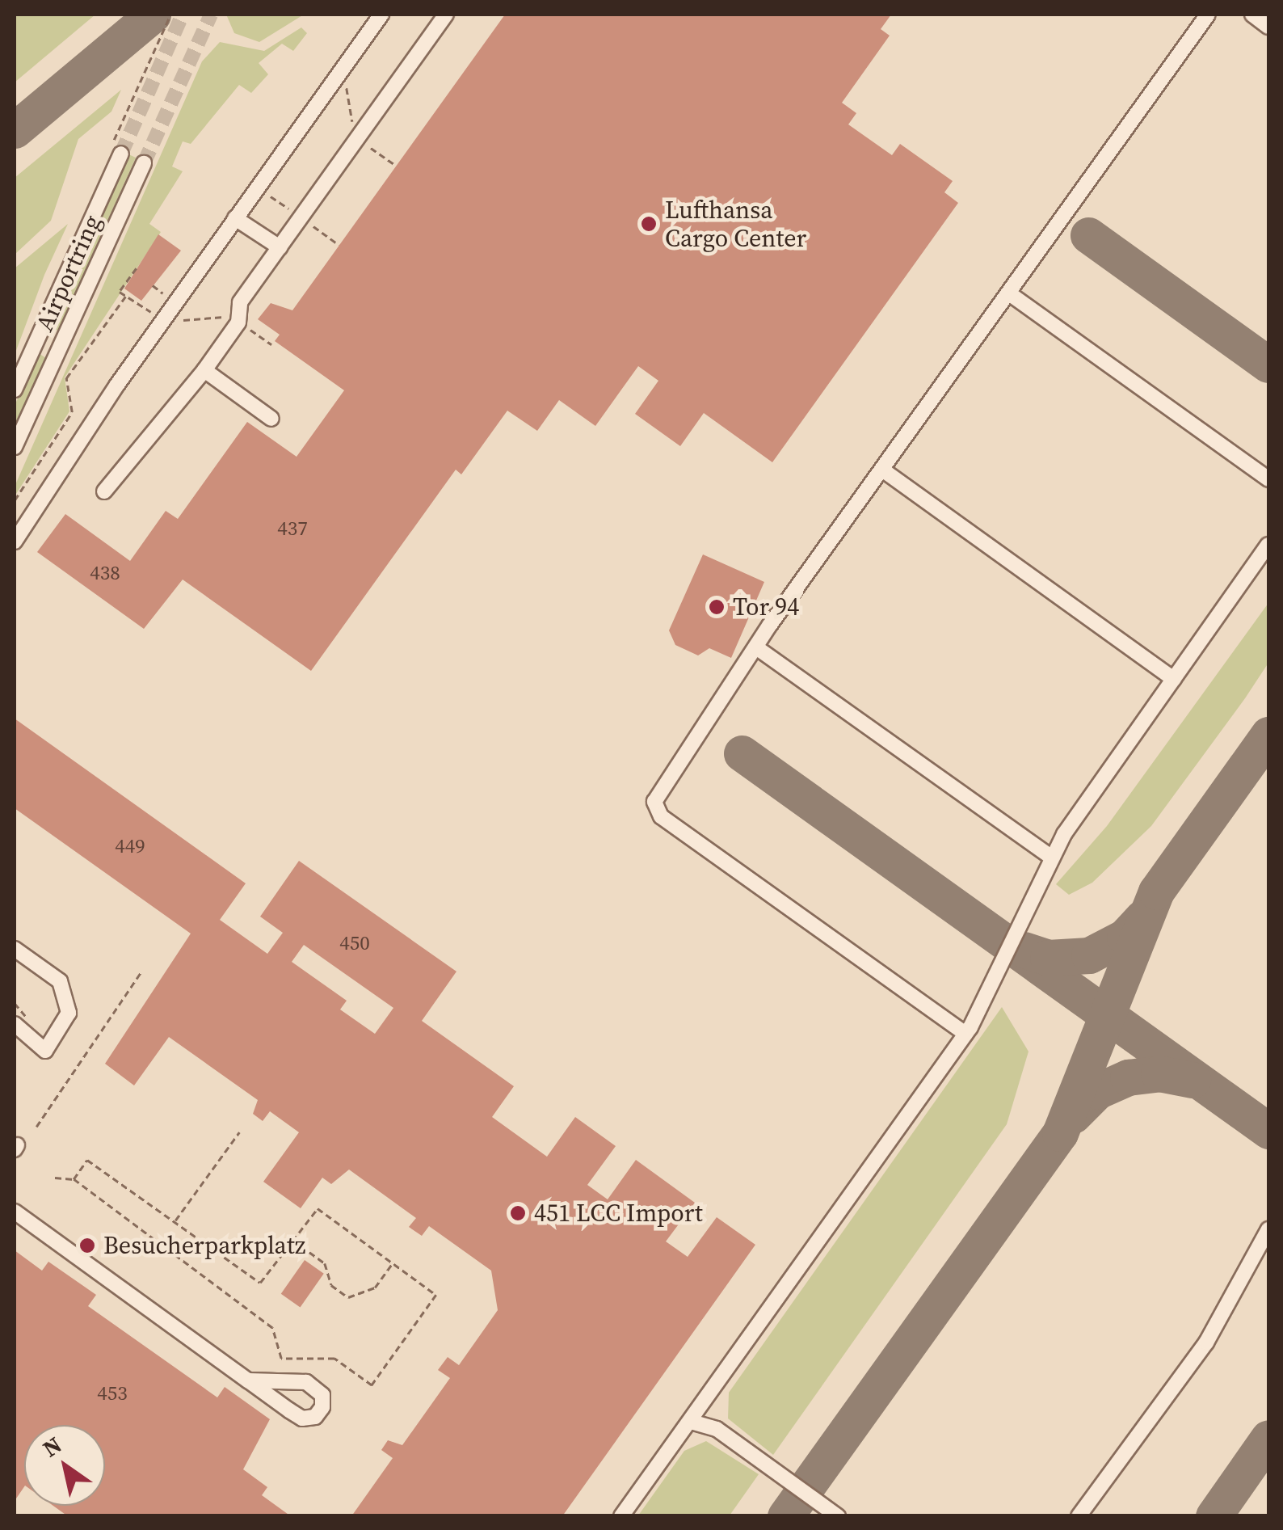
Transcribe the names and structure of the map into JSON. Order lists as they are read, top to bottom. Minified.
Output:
{"streets":{"street":["Airportring"]},"places":["Lufthansa Cargo Center","Tor 94","451 LCC Import","Besucherparkplatz"],"house_numbers":["437","438","449","450","453"],"north":"top left"}
